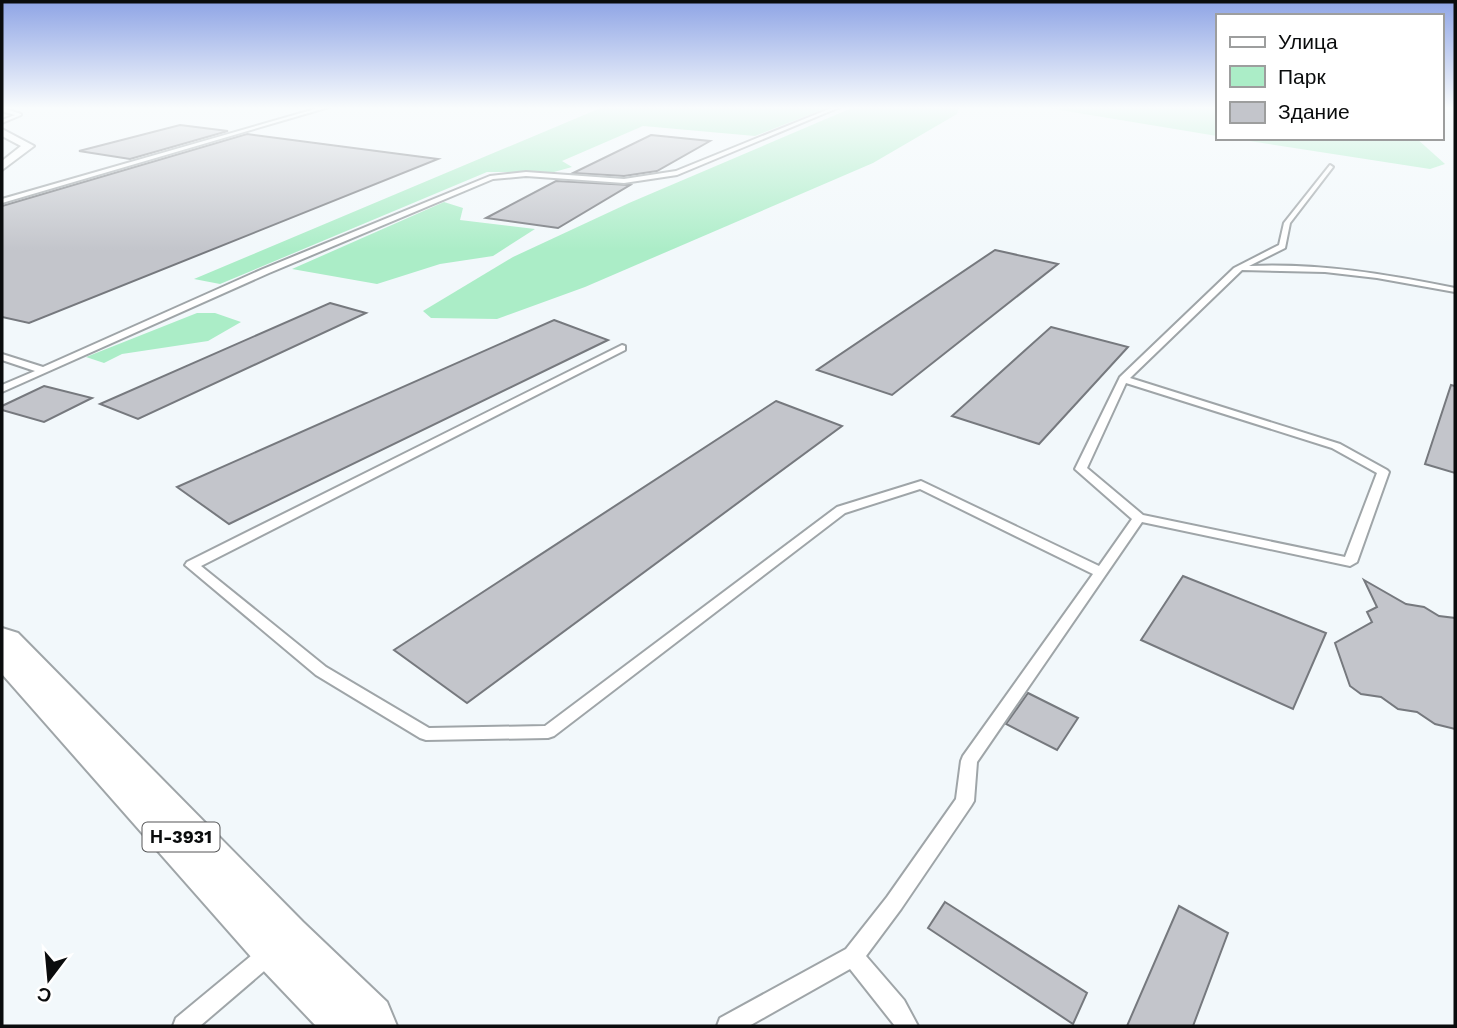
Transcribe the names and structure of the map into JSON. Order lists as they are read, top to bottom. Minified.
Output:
{"streets":{"highway":["Н-3931"]},"legend":["Улица","Парк","Здание"],"north":"bottom"}
